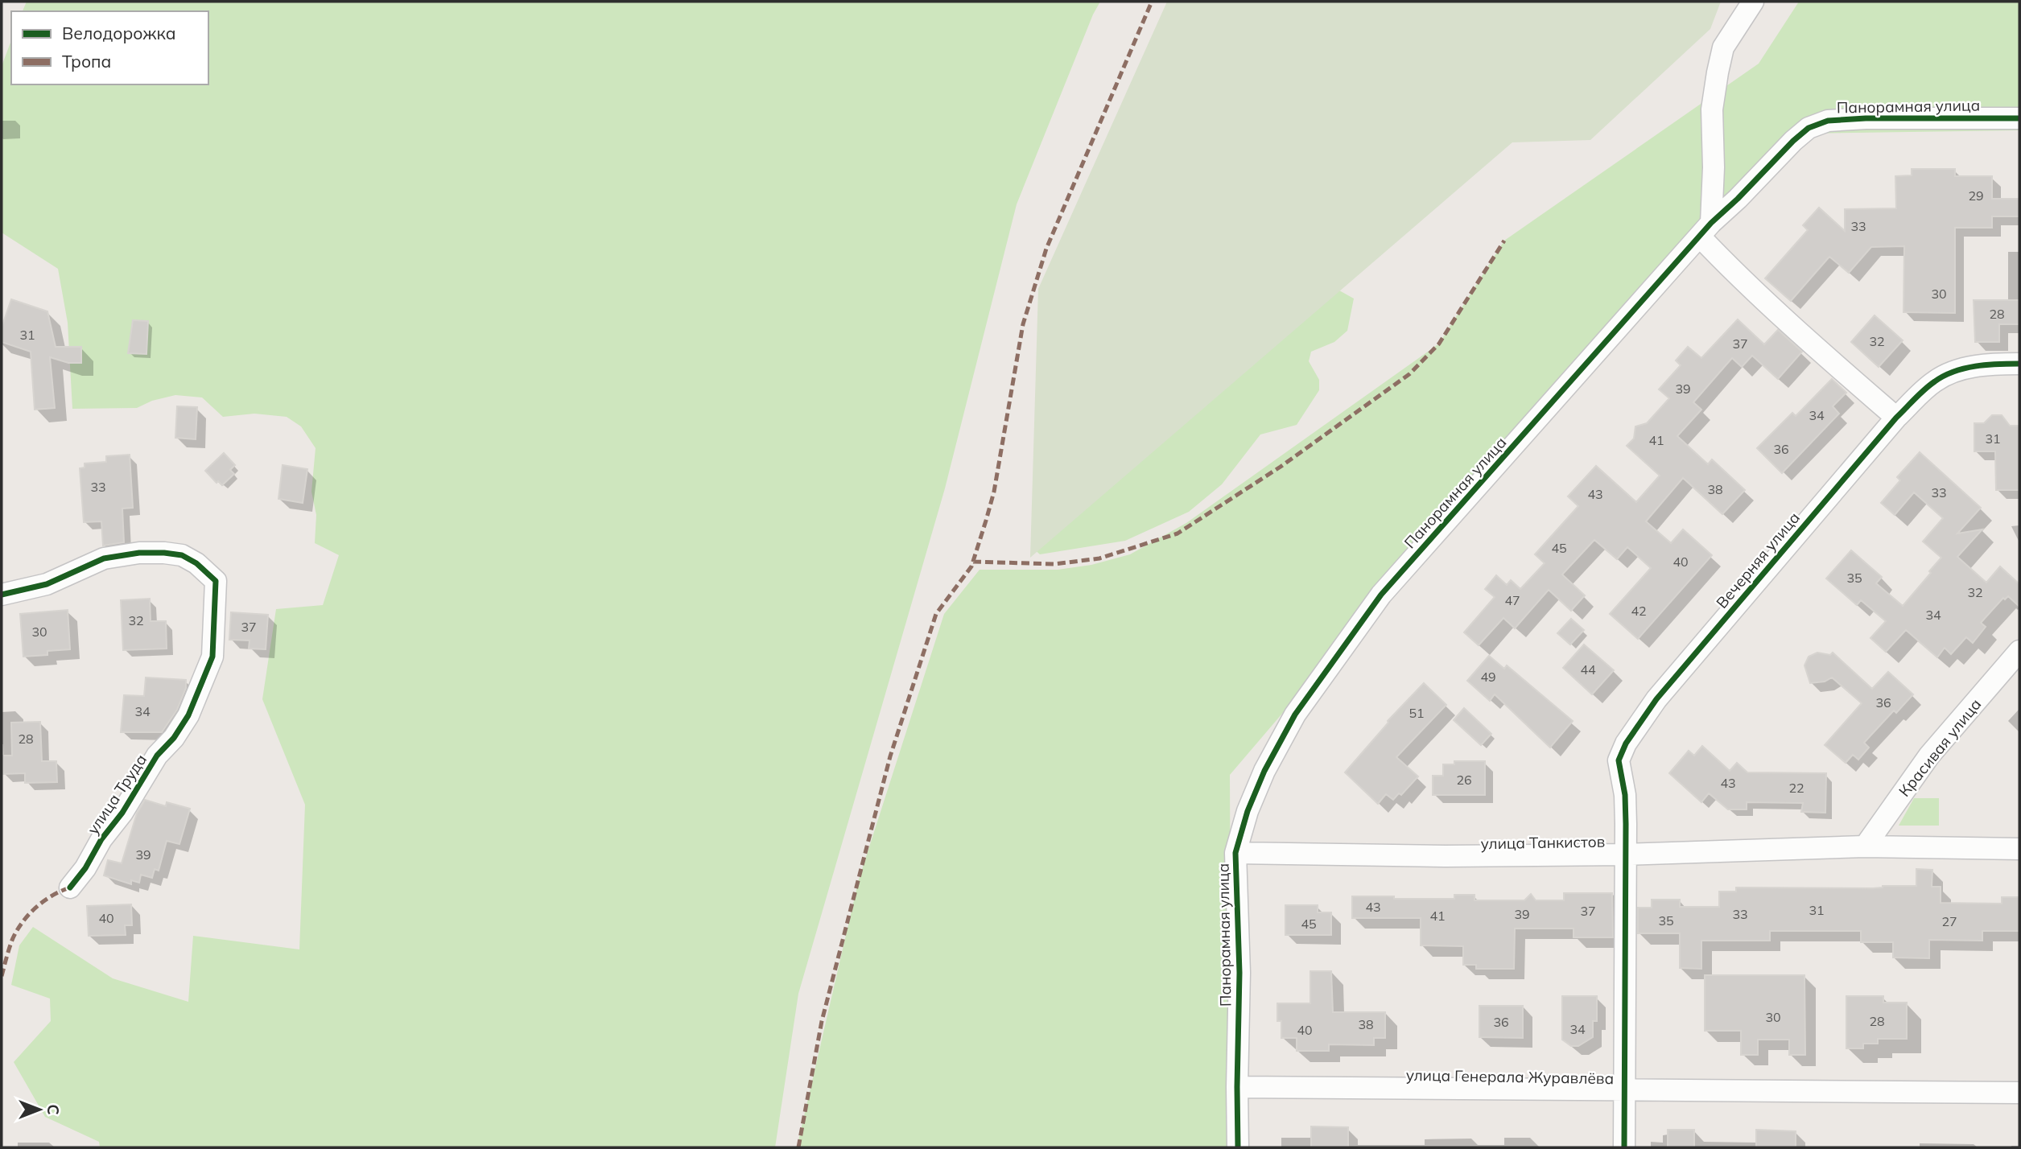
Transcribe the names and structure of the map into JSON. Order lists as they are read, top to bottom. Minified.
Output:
{"streets":{"street":["Панорамная улица","Вечерняя улица","Красивая улица","улица Труда","улица Танкистов","улица Генерала Журавлёва"]},"crossings":[["Панорамная улица","улица Танкистов"],["Панорамная улица","улица Генерала Журавлёва"],["Вечерняя улица","улица Танкистов"],["Вечерняя улица","улица Генерала Журавлёва"],["Красивая улица","улица Танкистов"]],"house_numbers":["29","33","30","28","31","32","37","39","34","31","41","36","33","38","33","43","45","40","35","32","47","42","34","32","37","30","44","49","36","34","51","28","26","43","22","39","43","31","37","39","33","41","40","35","27","45","30","28","36","38","34","40"],"legend":["Велодорожка","Тропа"],"north":"right"}
